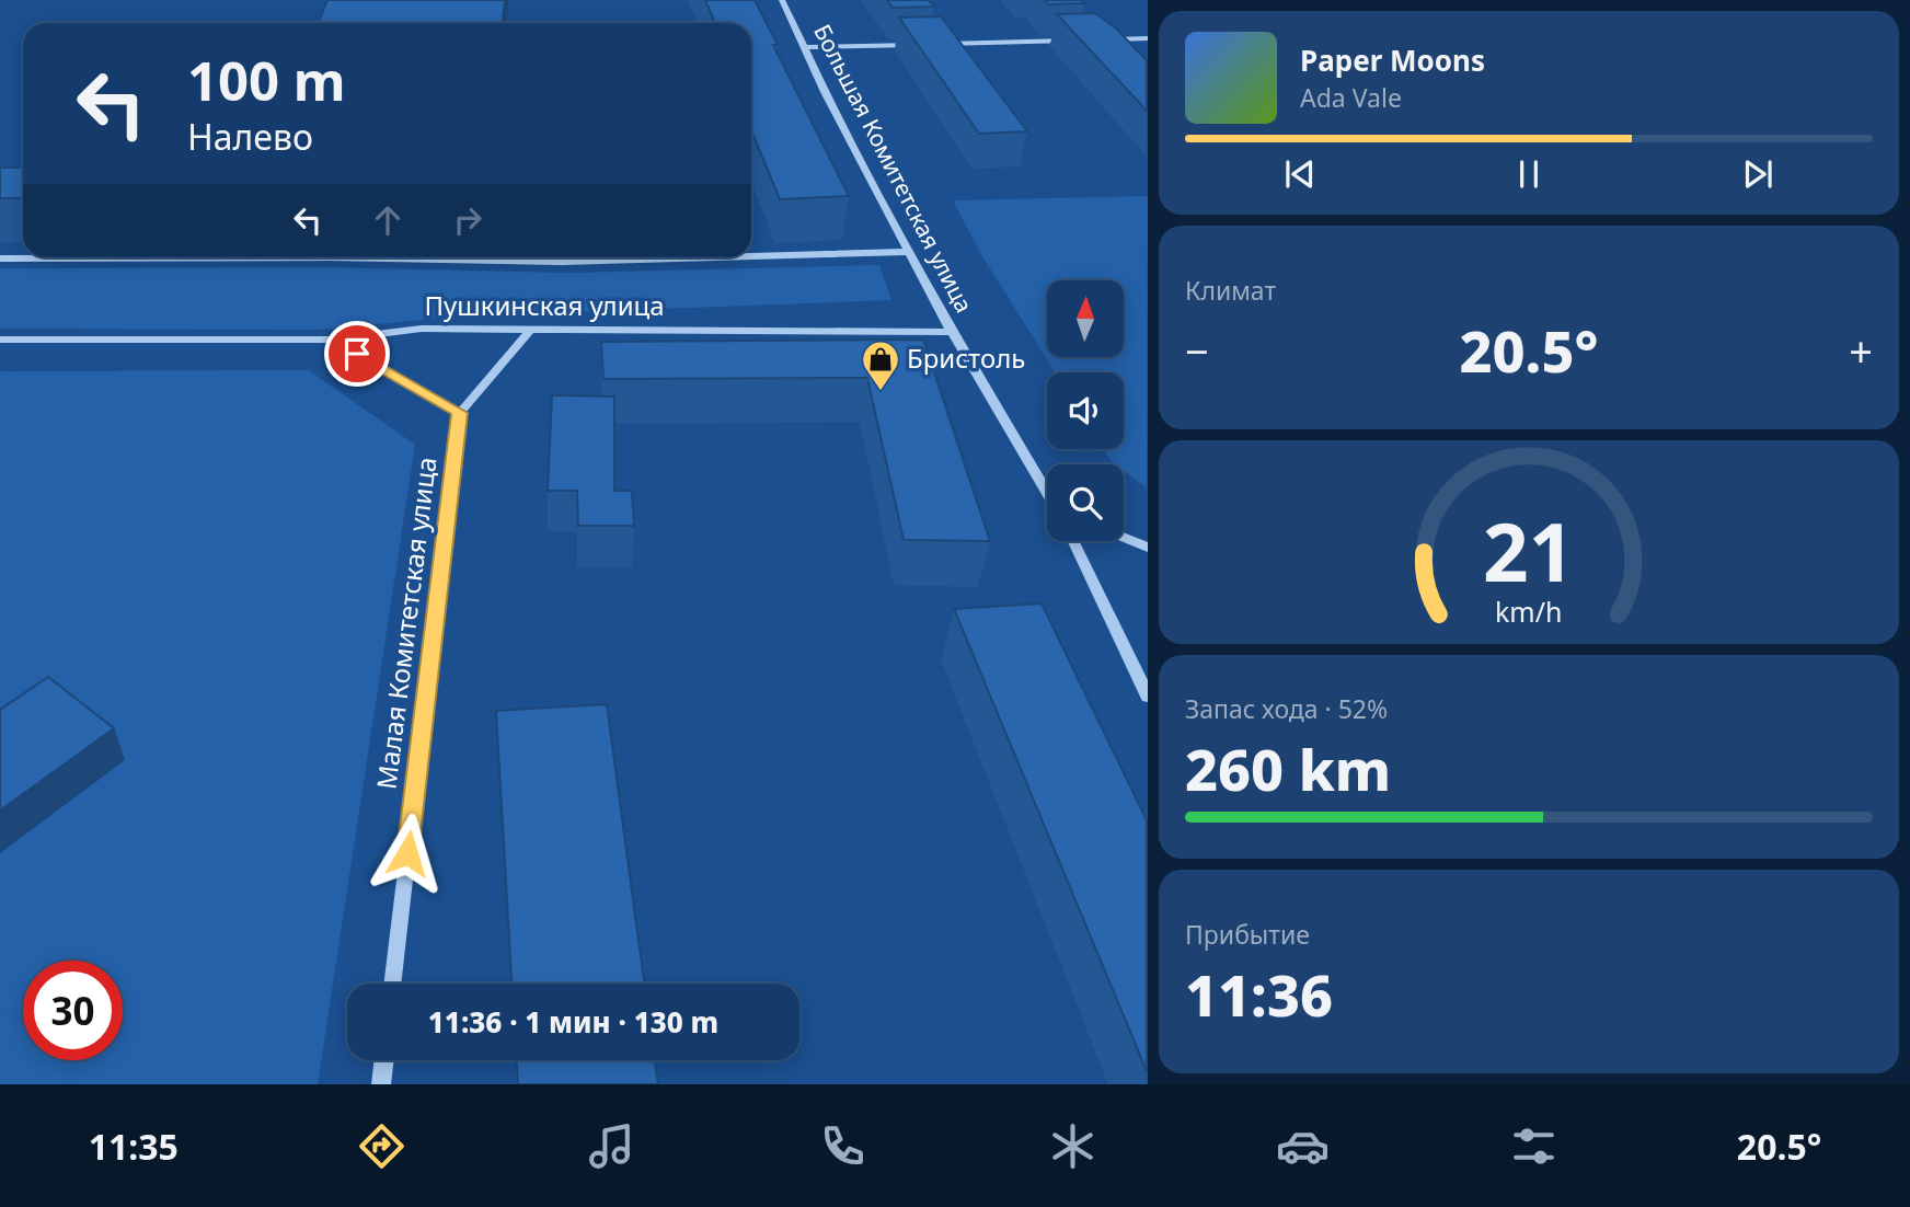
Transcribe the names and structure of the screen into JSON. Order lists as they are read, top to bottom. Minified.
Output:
{"streets":{"street":["Большая Комитетская улица","Пушкинская улица","Малая Комитетская улица"]},"crossings":[["Большая Комитетская улица","Пушкинская улица"]],"places":{"shop":["Бристоль"]},"north":"top","page":{"turn":["100 m","Налево"],"song":["Paper Moons","Ada Vale"],"tile":["Климат",["Запас хода · 52%","260 km"],["Прибытие","11:36"]],"heat":["−","20.5°","+"],"limit":"30","trip":"11:36 · 1 мин · 130 m","tabs":["11:35","20.5°"],"gauge":["21","km/h"]}}
